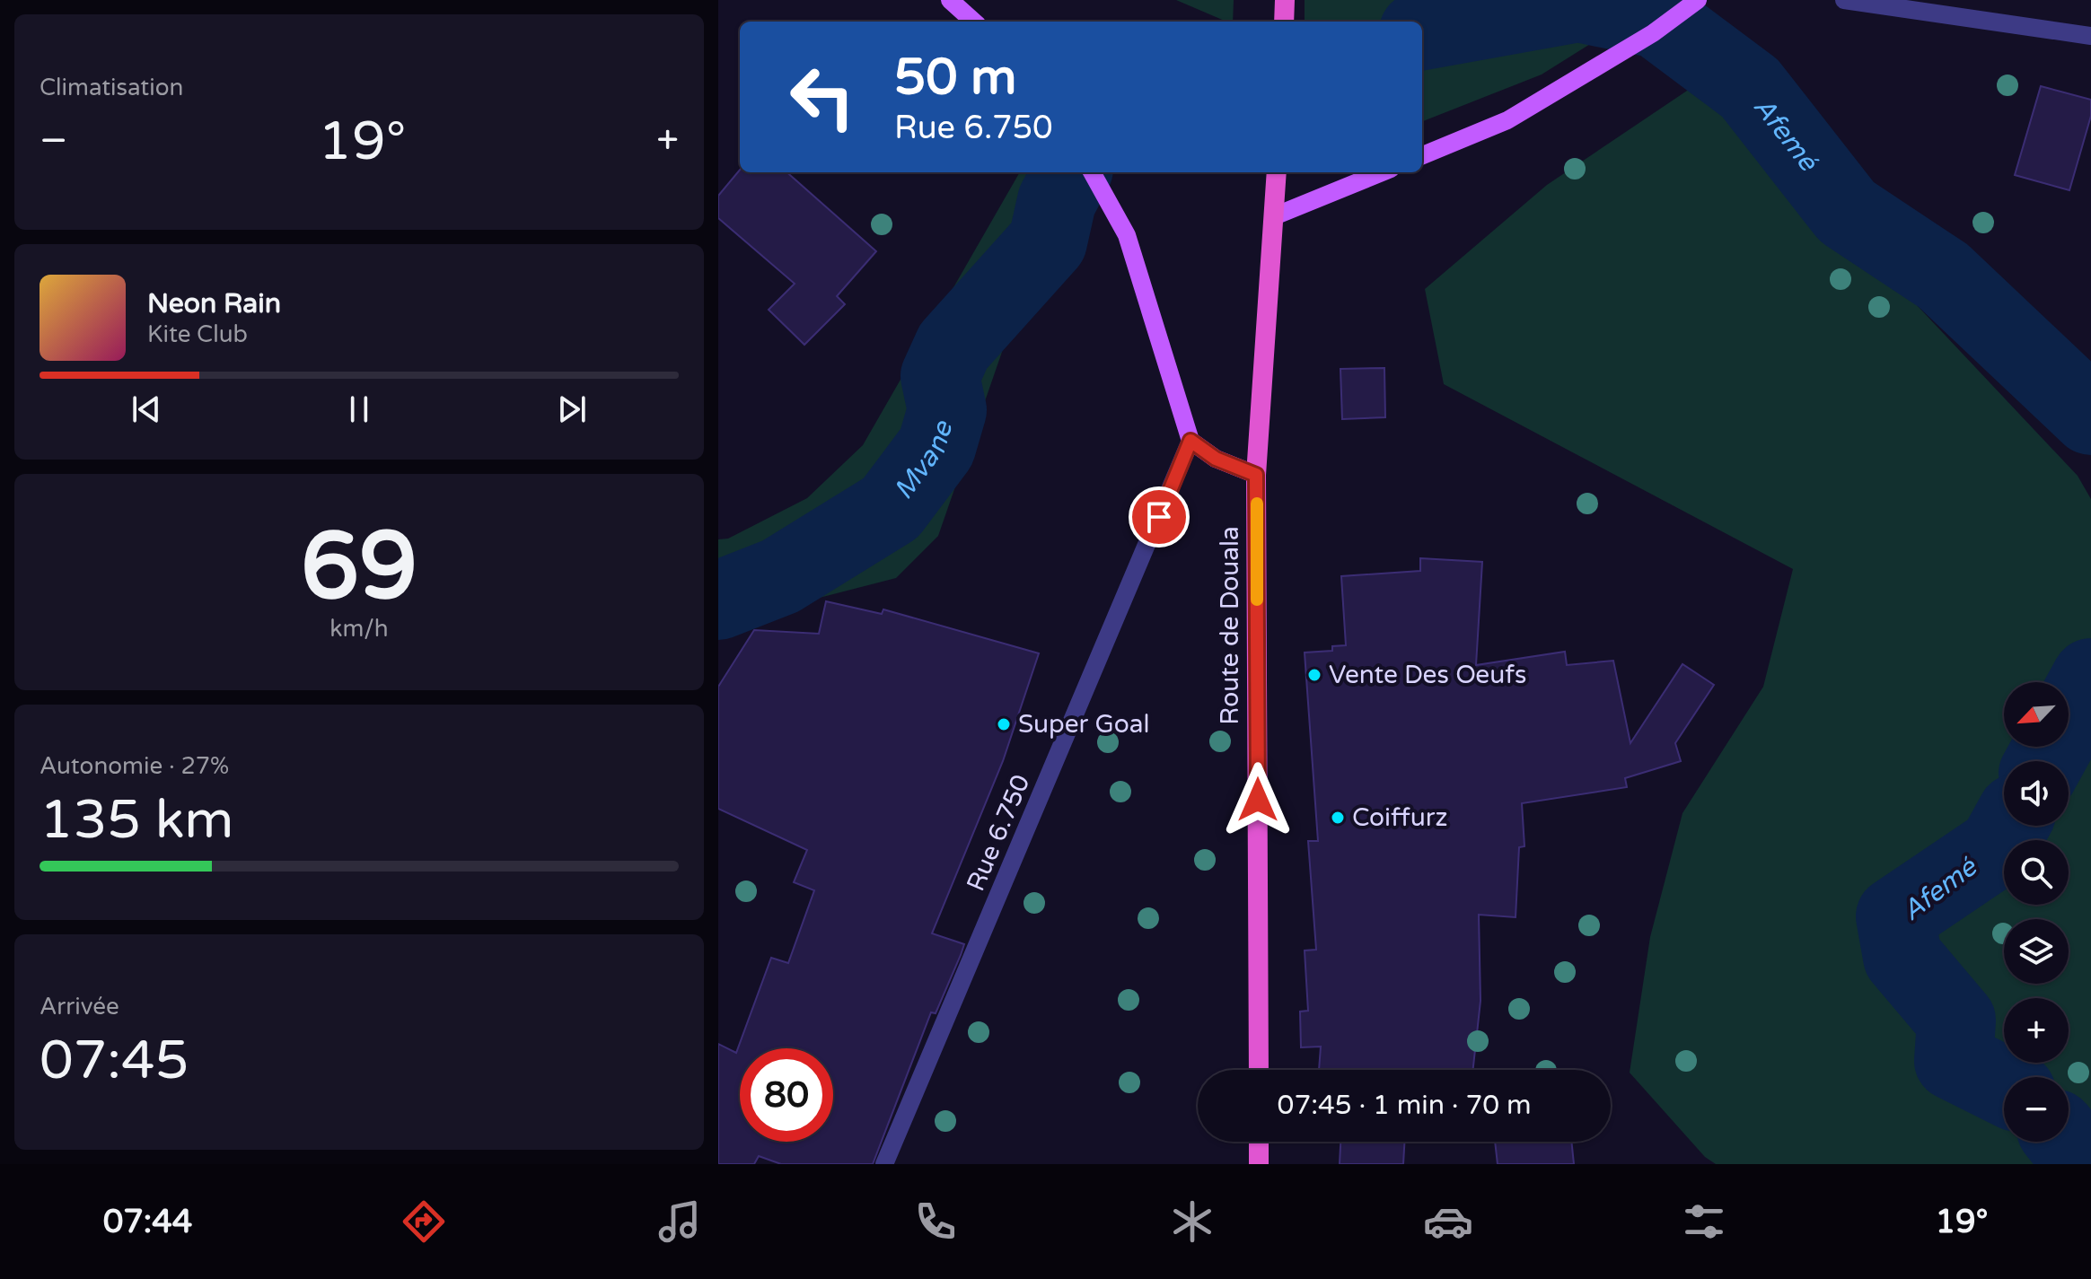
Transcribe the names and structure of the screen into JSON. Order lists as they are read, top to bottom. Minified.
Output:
{"streets":{"highway":["Route de Douala"],"street":["Rue 6.750"]},"water":["Afemé","Mvane"],"places":["Vente Des Oeufs","Super Goal","Coiffurz"],"north":"bottom left","page":{"tile":["Climatisation",["69","km/h"],["Autonomie · 27%","135 km"],["Arrivée","07:45"]],"turn":["50 m","Rue 6.750"],"heat":["−","19°","+"],"song":["Neon Rain","Kite Club"],"map_buttons":["+","−"],"limit":"80","trip":"07:45 · 1 min · 70 m","tabs":["07:44","19°"]}}
